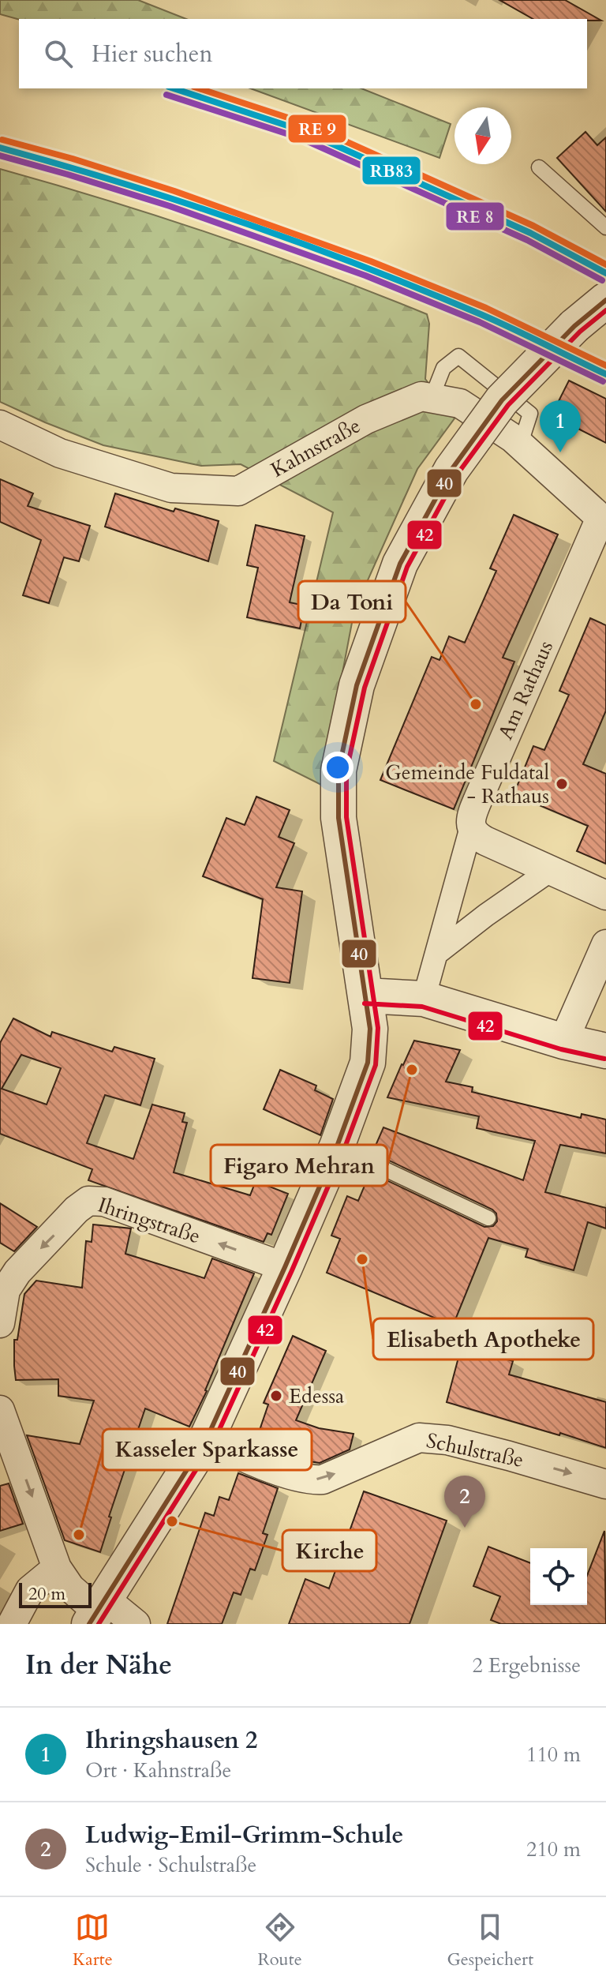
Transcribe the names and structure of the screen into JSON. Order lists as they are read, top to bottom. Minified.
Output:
{"streets":{"street":["Kahnstraße","Am Rathaus","Ihringstraße","Schulstraße"]},"crossings":[["Kahnstraße","Am Rathaus"]],"one_way":["Ihringstraße","Schulstraße"],"places":["Da Toni","Gemeinde Fuldatal - Rathaus","Figaro Mehran","Elisabeth Apotheke","Edessa","Kirche","Kasseler Sparkasse"],"lines":["transit line RB83","transit line 40","transit line 42"],"scale_bar":"20 m","north":"bottom","page":{"search":"Hier suchen","pins":["1","2"],"scale":"20 m","heading":["In der Nähe","2 Ergebnisse"],"list":[{"mark":"1","name":"Ihringshausen 2","note":"Ort · Kahnstraße","value":"110 m"},{"mark":"2","name":"Ludwig-Emil-Grimm-Schule","note":"Schule · Schulstraße","value":"210 m"}],"nav":["Karte","Route","Gespeichert"]}}
